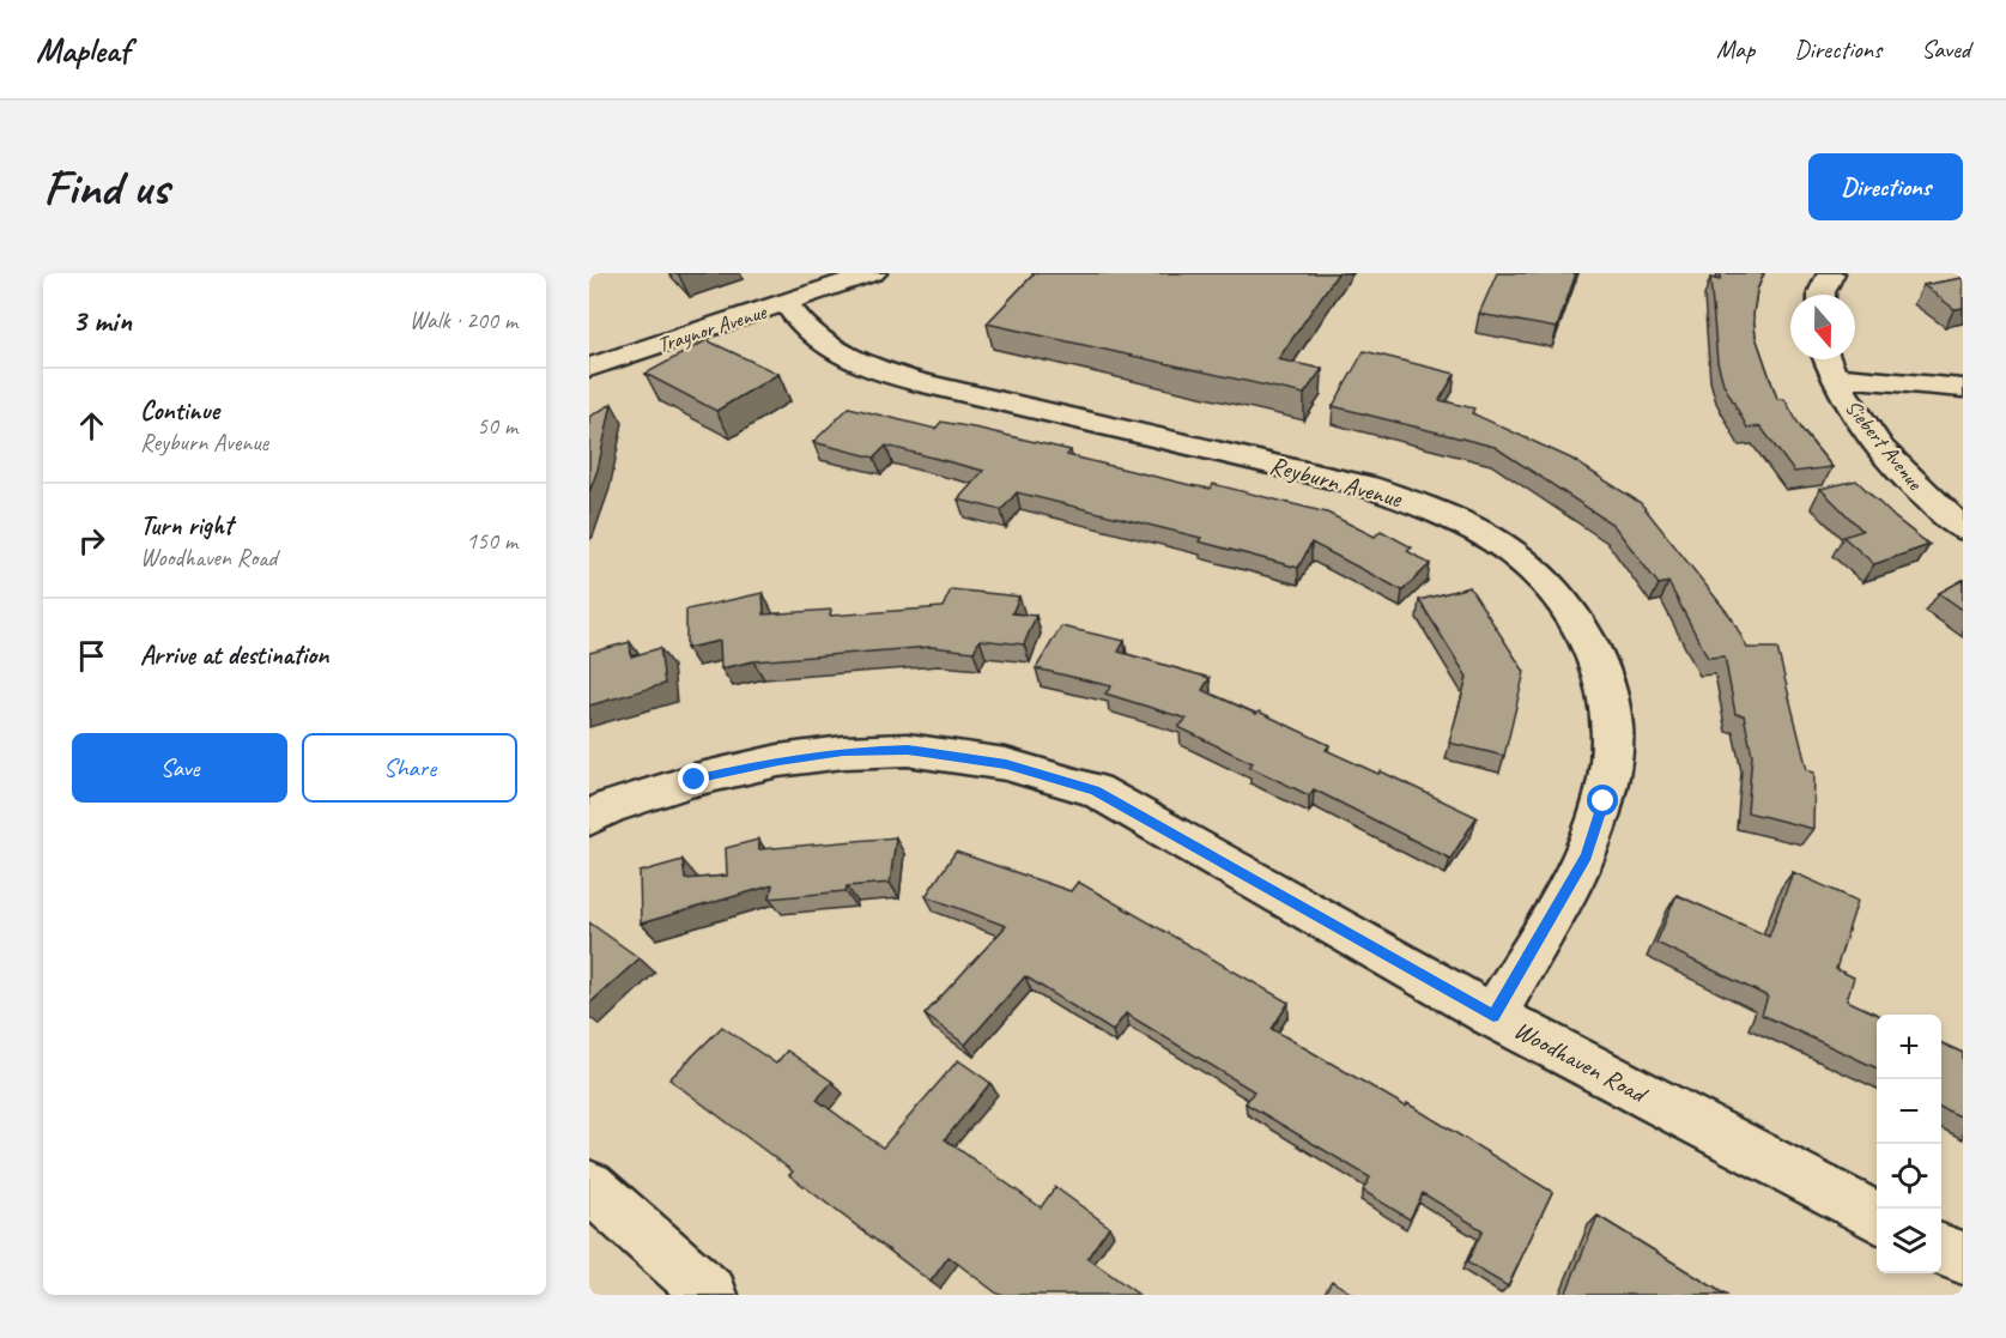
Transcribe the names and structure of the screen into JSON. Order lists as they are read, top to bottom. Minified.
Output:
{"streets":{"street":["Traynor Avenue","Siebert Avenue","Reyburn Avenue","Woodhaven Road"]},"crossings":[["Traynor Avenue","Reyburn Avenue"],["Reyburn Avenue","Woodhaven Road"]],"north":"bottom","page":{"header":"Mapleaf","nav":["Map","Directions","Saved"],"buttons":["Directions",["Save","Share"]],"title":"Find us","heading":["3 min","Walk · 200 m"],"list":[["Continue","Reyburn Avenue","50 m"],["Turn right","Woodhaven Road","150 m"],"Arrive at destination"],"map_buttons":["+","−"]}}
